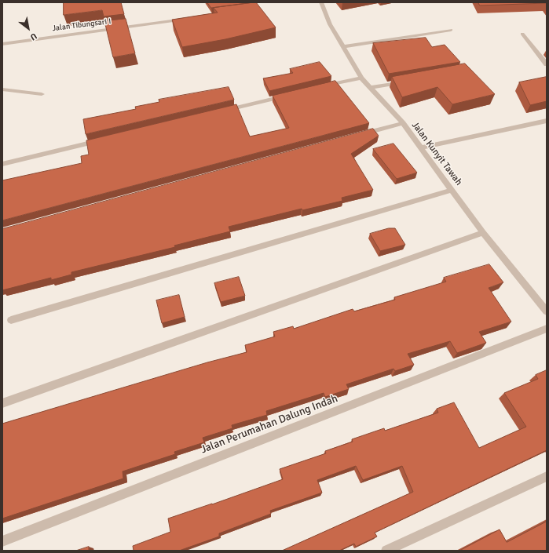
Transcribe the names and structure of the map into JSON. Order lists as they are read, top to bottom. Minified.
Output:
{"streets":{"street":["Jalan Tibungsari I","Jalan Kunyit Tawah","Jalan Perumahan Dalung Indah"]},"north":"bottom right"}
